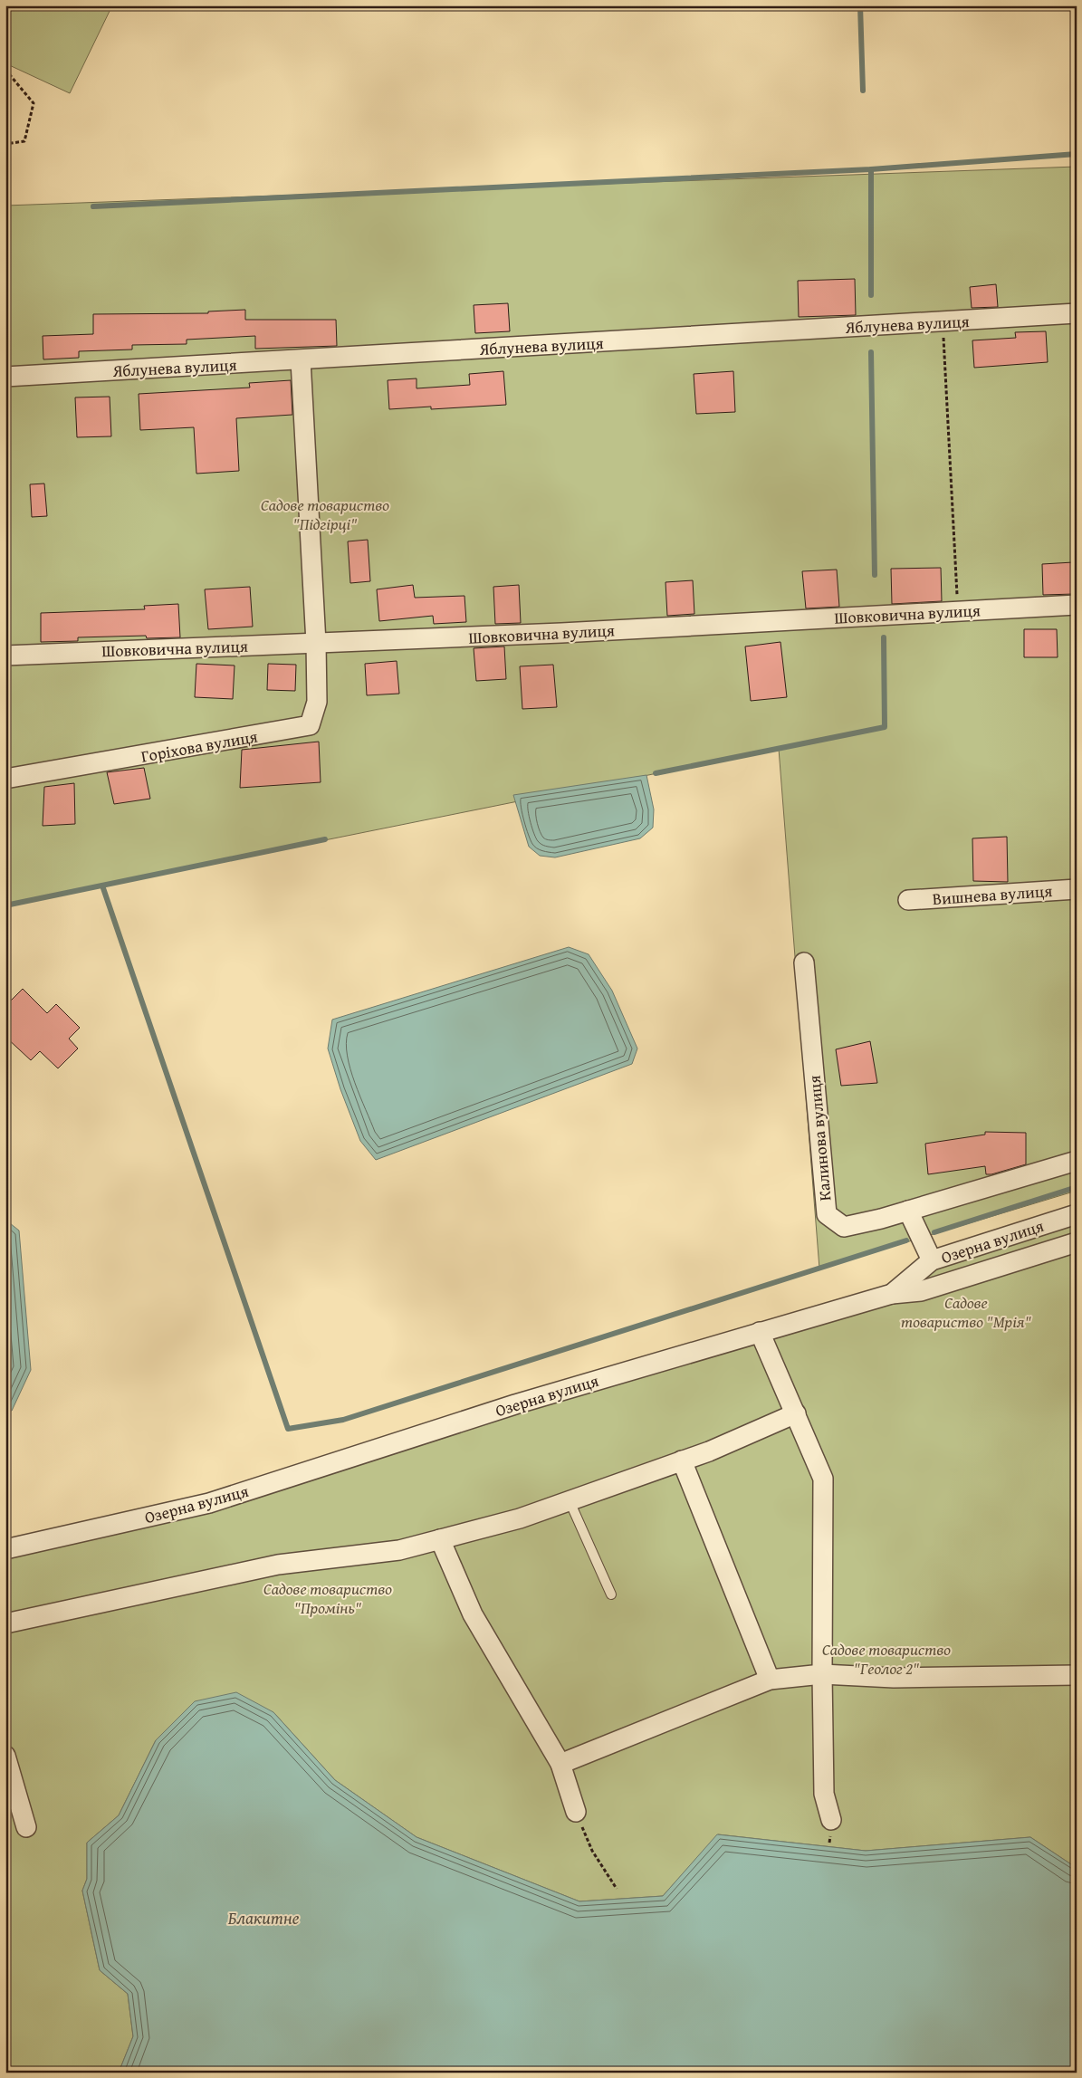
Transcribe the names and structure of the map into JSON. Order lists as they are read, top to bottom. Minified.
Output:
{"streets":{"street":["Яблунева вулиця","Шовковична вулиця","Горіхова вулиця","Вишнева вулиця","Калинова вулиця","Озерна вулиця"]},"crossings":[["Шовковична вулиця","Горіхова вулиця"]],"water":["Блакитне"],"parks":["Садове товариство \"Підгірці\"","Садове товариство \"Мрія\"","Садове товариство \"Промінь\"","Садове товариство \"Геолог 2\""]}
